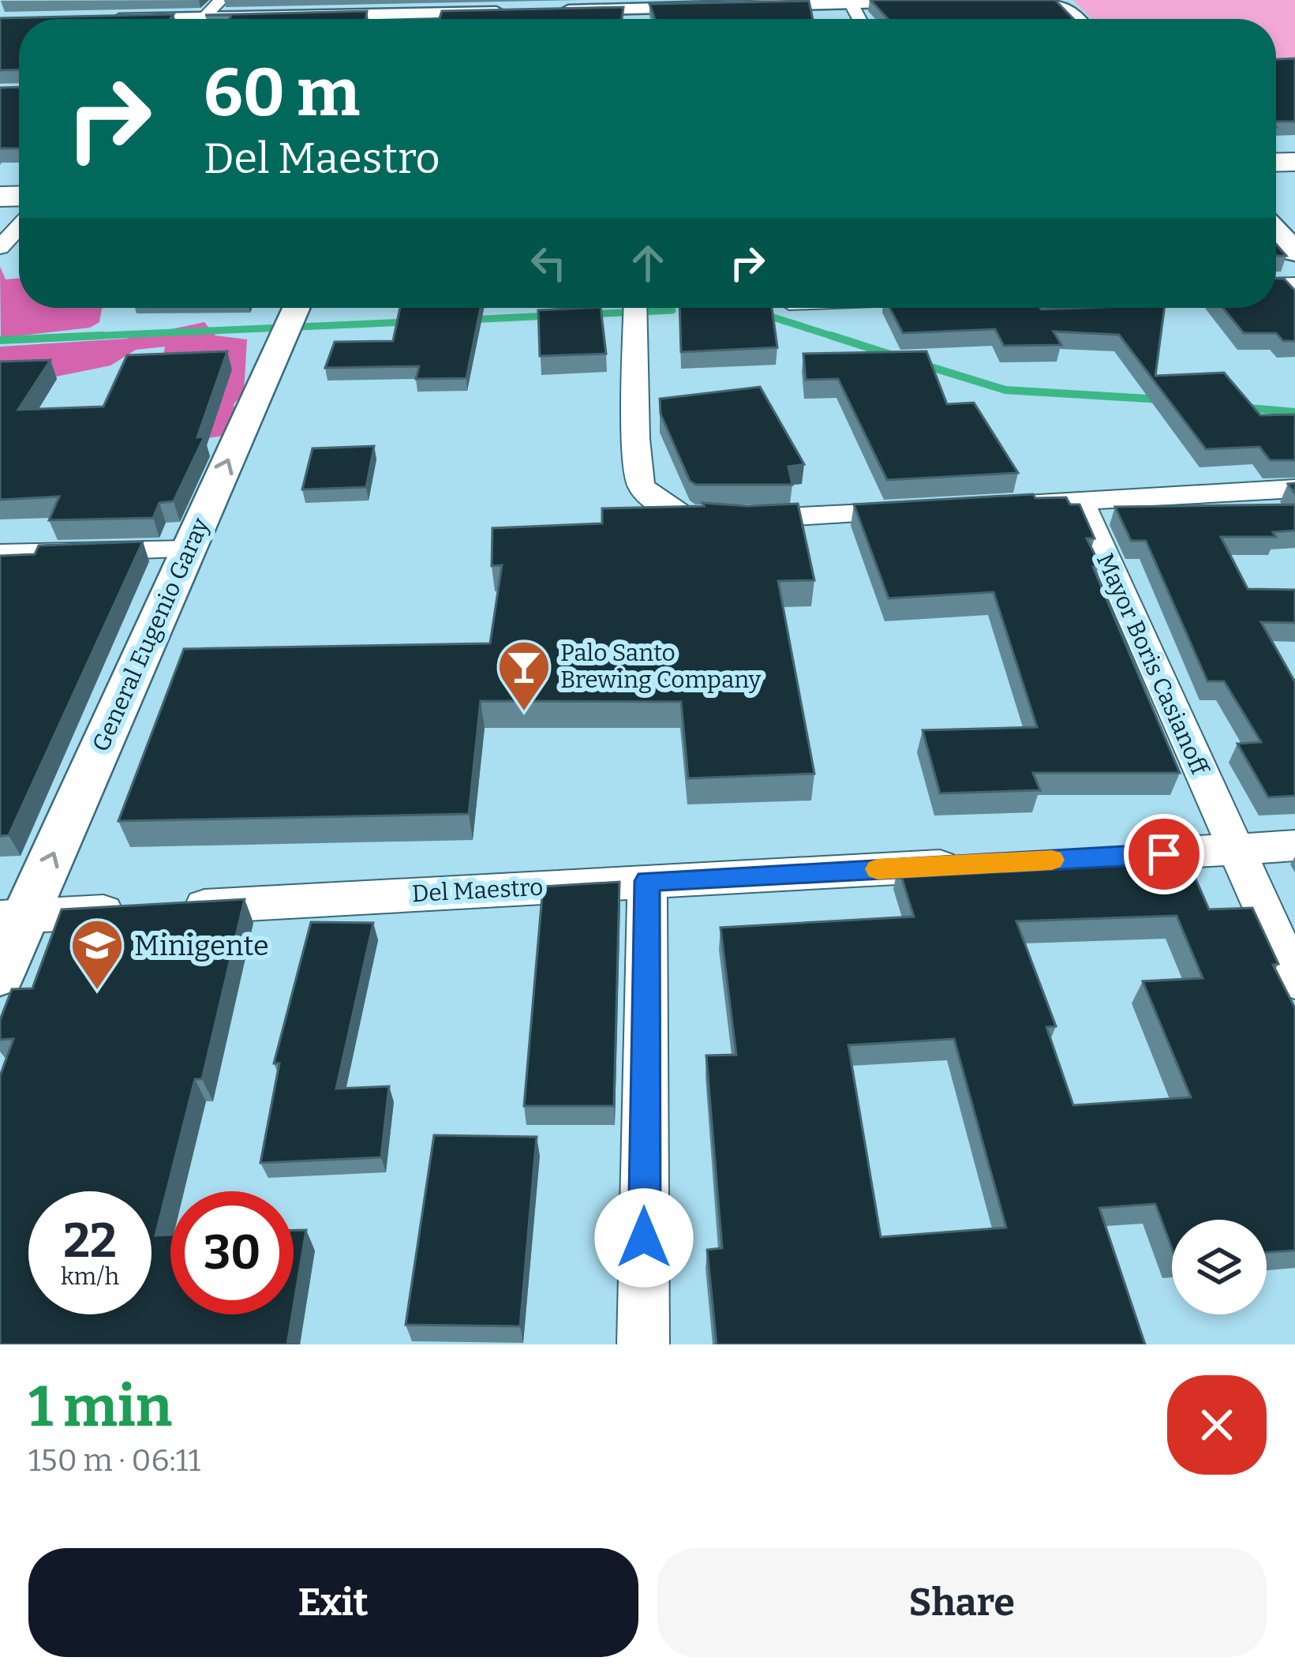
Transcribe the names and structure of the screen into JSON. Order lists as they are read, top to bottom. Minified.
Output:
{"streets":{"street":["General Eugenio Garay","Mayor Boris Casianoff","Del Maestro"]},"crossings":[["General Eugenio Garay","Del Maestro"]],"one_way":["General Eugenio Garay"],"places":{"bar":["Palo Santo Brewing Company"],"school or university":["Minigente"]},"page":{"turn":["60 m","Del Maestro"],"speed":"22 km/h","limit":"30","heading":["1 min","150 m · 06:11"],"buttons":["Exit","Share"]}}
